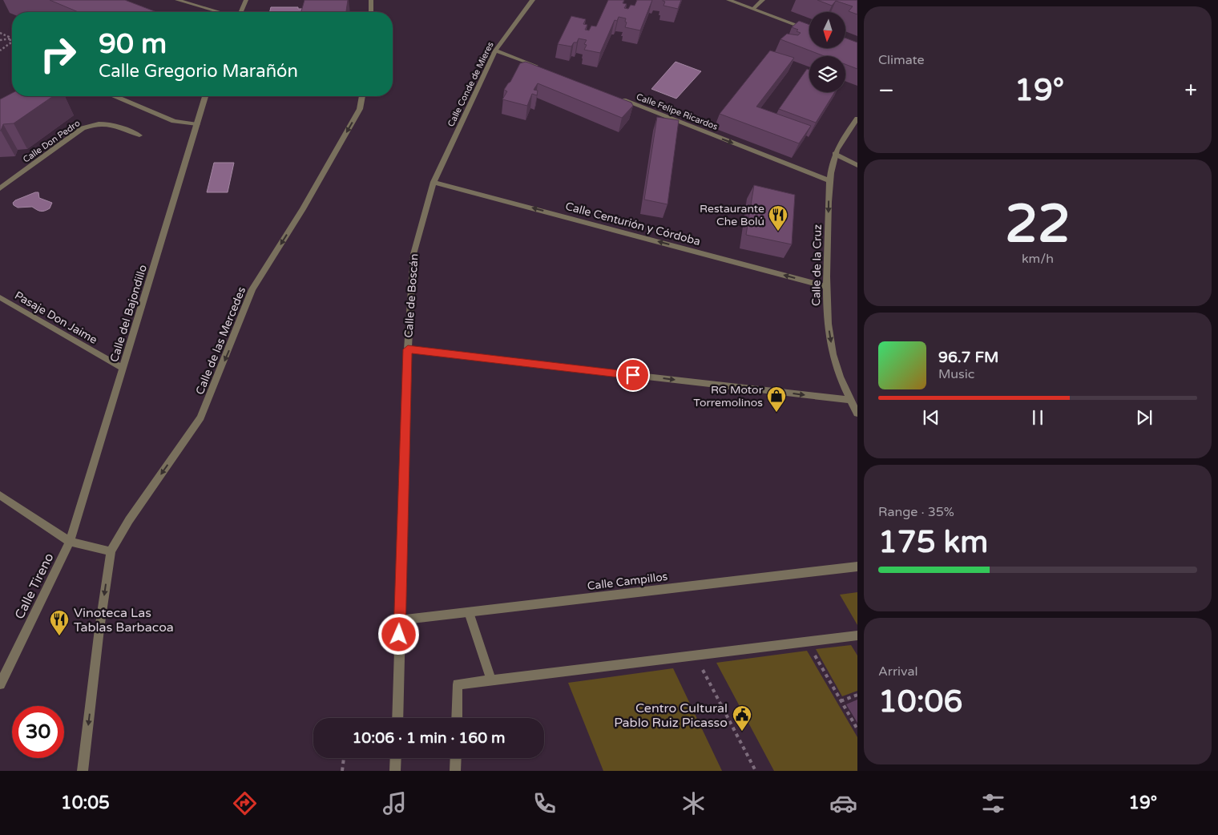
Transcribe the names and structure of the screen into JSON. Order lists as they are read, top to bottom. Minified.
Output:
{"streets":{"street":["Calle Conde de Mieres","Calle Felipe Ricardos","Calle Don Pedro","Calle Centurión y Córdoba","Calle de la Cruz","Calle de Boscán","Calle del Bajondillo","Pasaje Don Jaime","Calle de las Mercedes","Calle Campillos","Calle Tireno"]},"crossings":[["Calle Conde de Mieres","Calle Centurión y Córdoba"],["Calle Conde de Mieres","Calle de Boscán"],["Calle Felipe Ricardos","Calle de la Cruz"],["Calle Centurión y Córdoba","Calle de la Cruz"],["Calle Centurión y Córdoba","Calle de Boscán"],["Calle de Boscán","Calle Campillos"],["Calle del Bajondillo","Pasaje Don Jaime"],["Calle del Bajondillo","Calle Tireno"]],"one_way":["Calle Felipe Ricardos","Calle Centurión y Córdoba","Calle de la Cruz","Calle de las Mercedes"],"places":{"restaurant":["Restaurante Che Bolú","Vinoteca Las Tablas Barbacoa"],"shop":["RG Motor Torremolinos"],"public building":["Centro Cultural Pablo Ruiz Picasso"]},"north":"bottom","page":{"tile":["Climate",["22","km/h"],["Range · 35%","175 km"],["Arrival","10:06"]],"turn":["90 m","Calle Gregorio Marañón"],"heat":["−","19°","+"],"song":["96.7 FM","Music"],"limit":"30","trip":"10:06 · 1 min · 160 m","tabs":["10:05","19°"]}}
